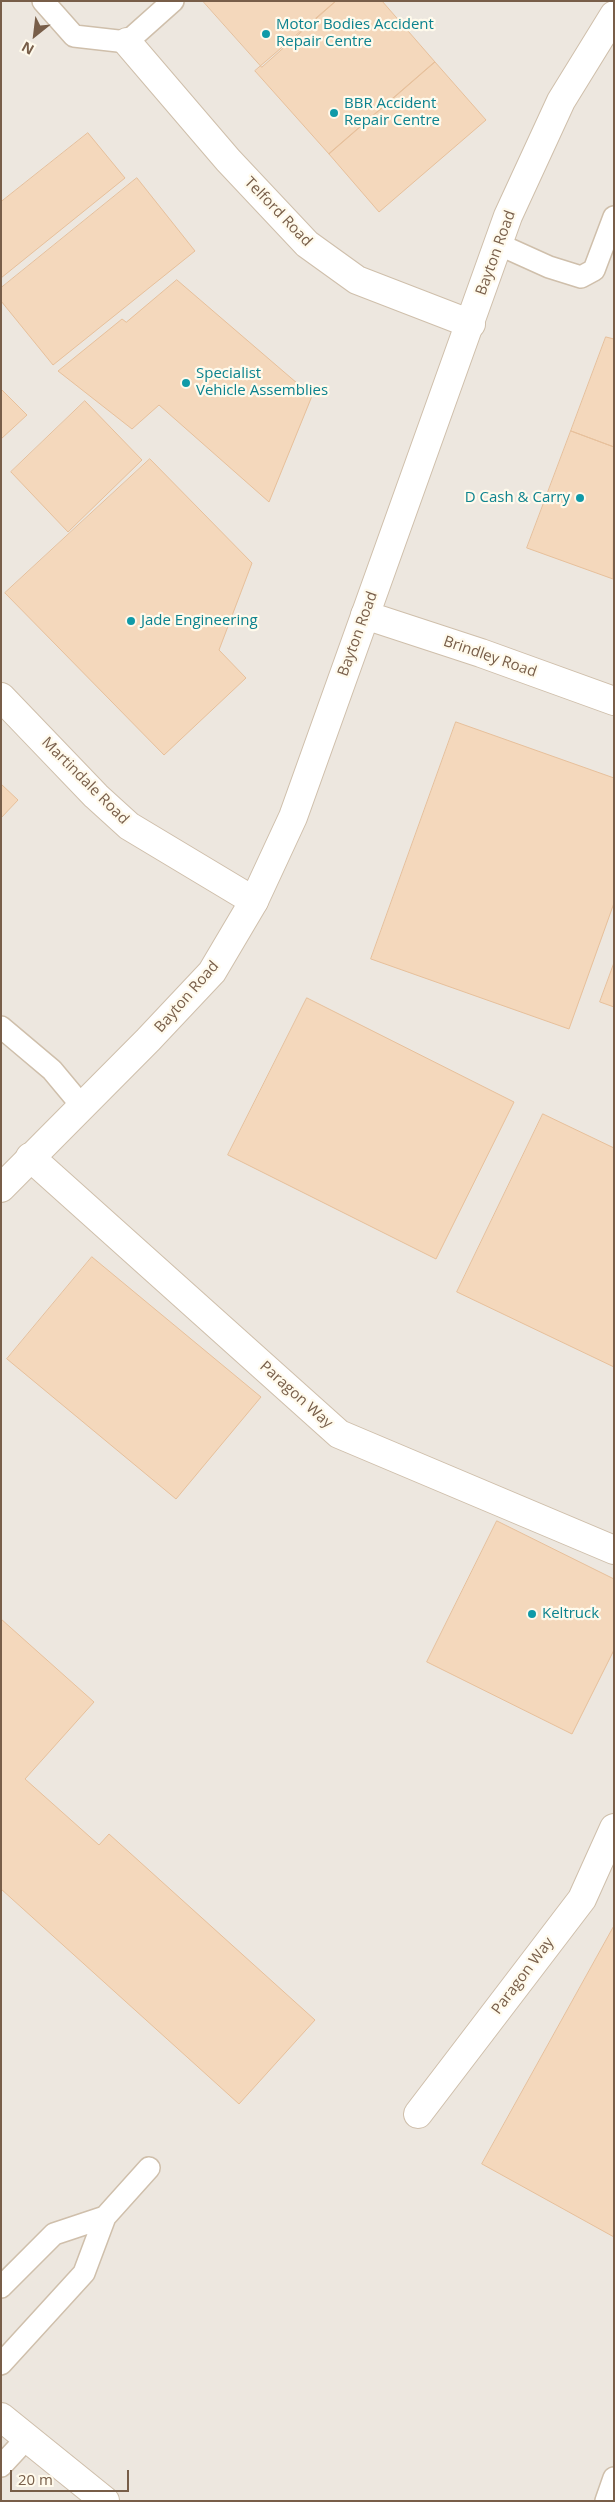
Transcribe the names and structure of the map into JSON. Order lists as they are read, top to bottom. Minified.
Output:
{"streets":{"street":["Telford Road","Bayton Road","Brindley Road","Martindale Road","Paragon Way"]},"crossings":[["Telford Road","Bayton Road"],["Bayton Road","Brindley Road"],["Bayton Road","Martindale Road"],["Bayton Road","Paragon Way"]],"places":["Motor Bodies Accident Repair Centre","BBR Accident Repair Centre","Specialist Vehicle Assemblies","D Cash & Carry","Jade Engineering","Keltruck"],"scale_bar":"20 m","north":"bottom left"}
